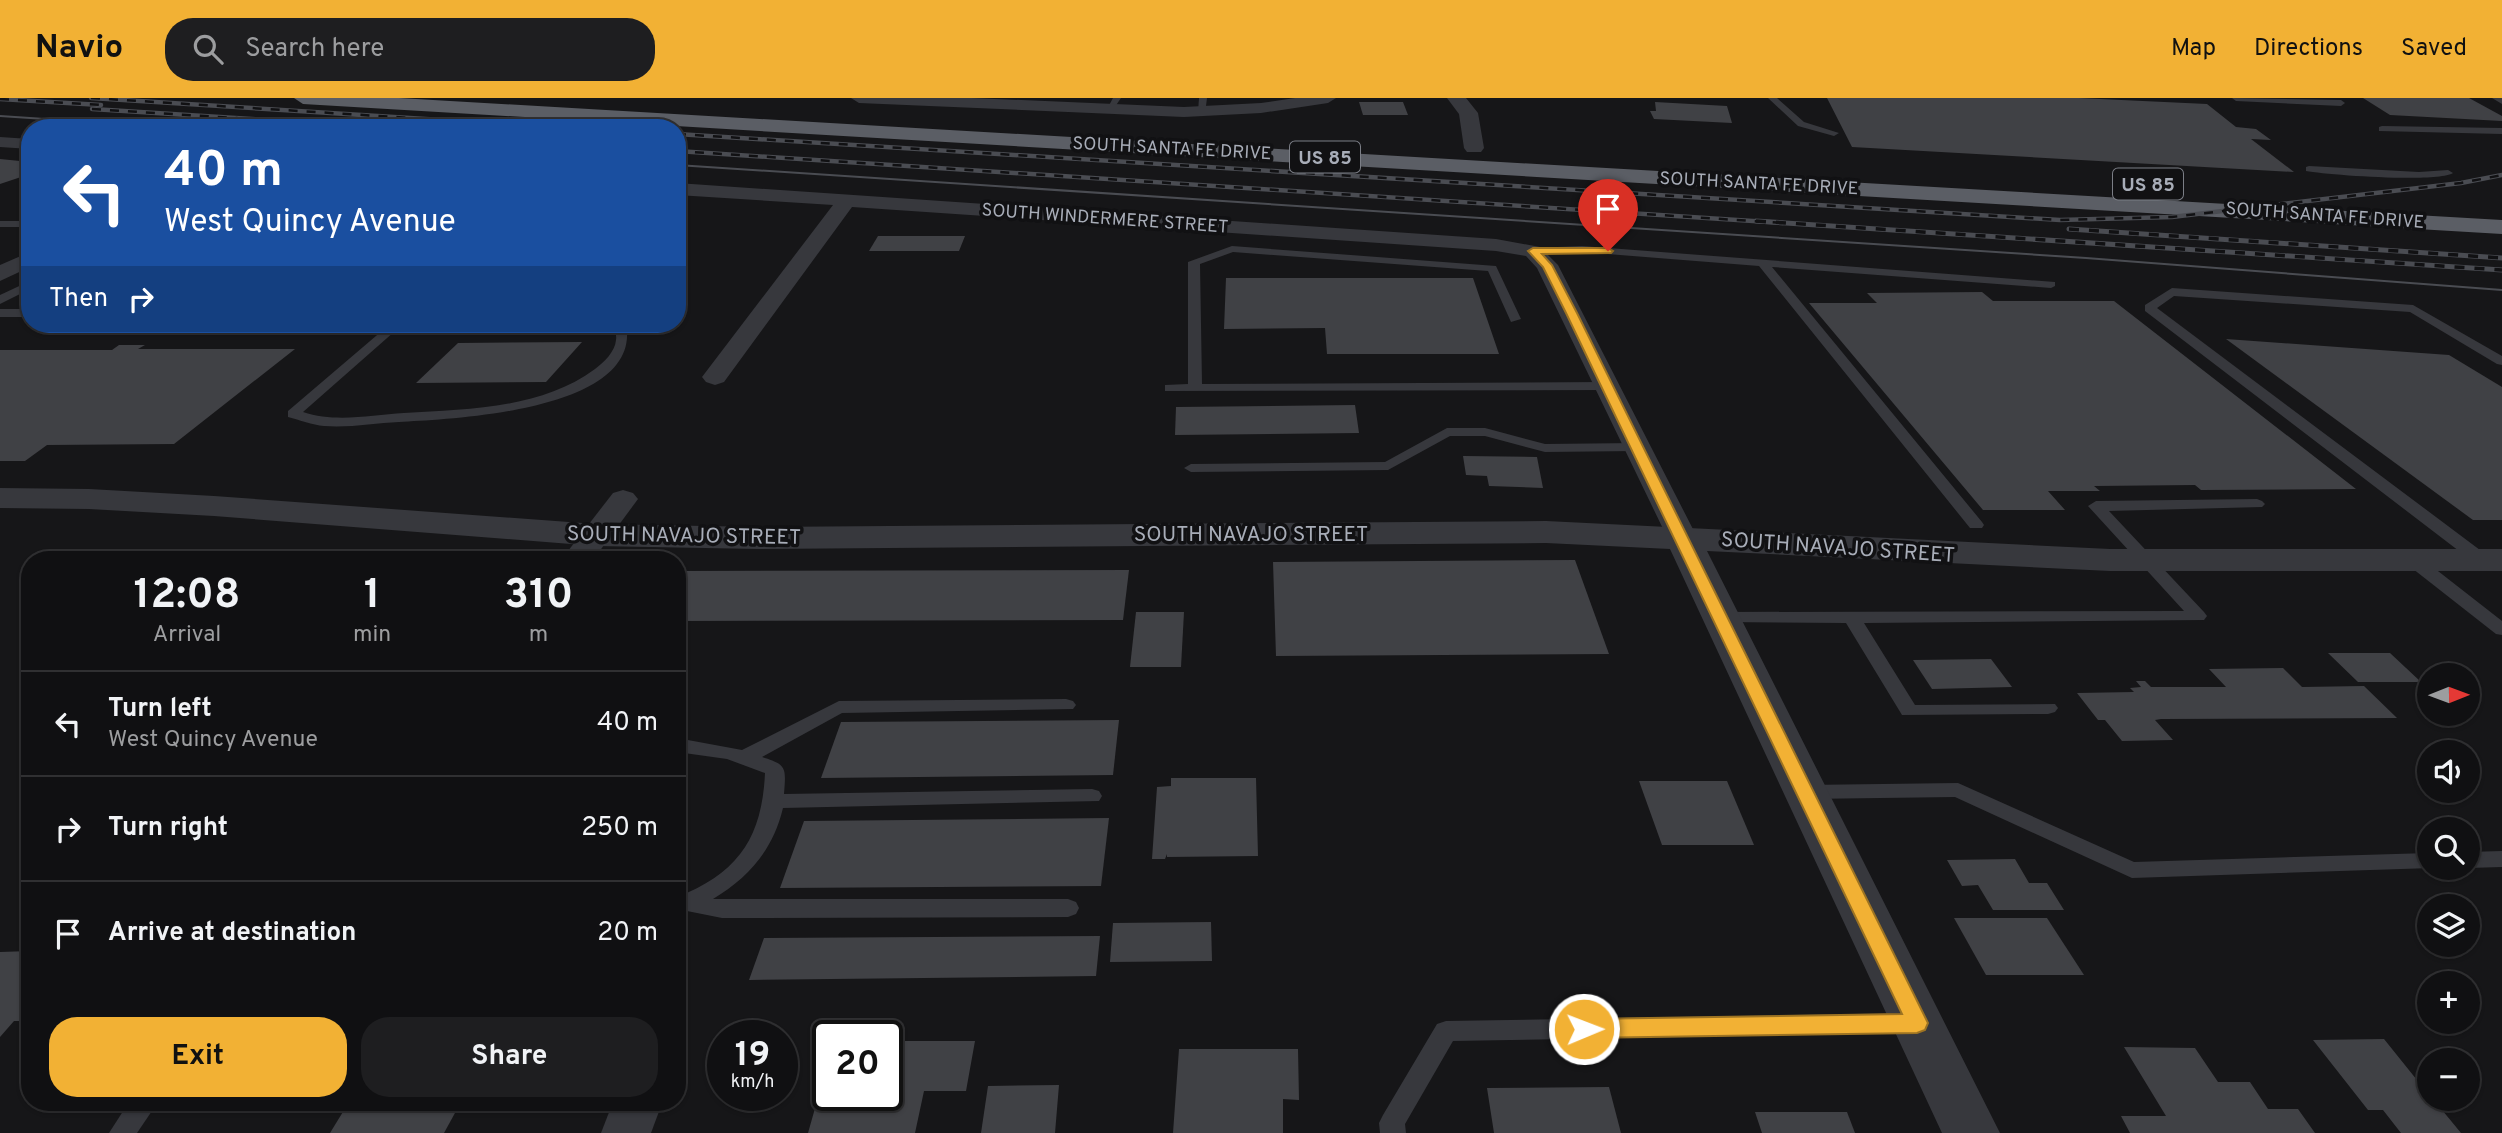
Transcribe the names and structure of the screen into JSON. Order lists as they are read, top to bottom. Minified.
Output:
{"streets":{"highway":["SOUTH SANTA FE DRIVE","US 85"],"street":["SOUTH WINDERMERE STREET","SOUTH NAVAJO STREET"]},"north":"right","page":{"header":"Navio","search":"Search here","nav":["Map","Directions","Saved"],"turn":["40 m","West Quincy Avenue"],"then":"Then","eta":["12:08","Arrival","1","min","310","m"],"map_buttons":["+","−"],"list":[{"name":"Turn left","note":"West Quincy Avenue","value":"40 m"},{"name":"Turn right","value":"250 m"},{"name":"Arrive at destination","value":"20 m"}],"buttons":["Exit","Share"],"speed":"19 km/h","limit":"20"}}
